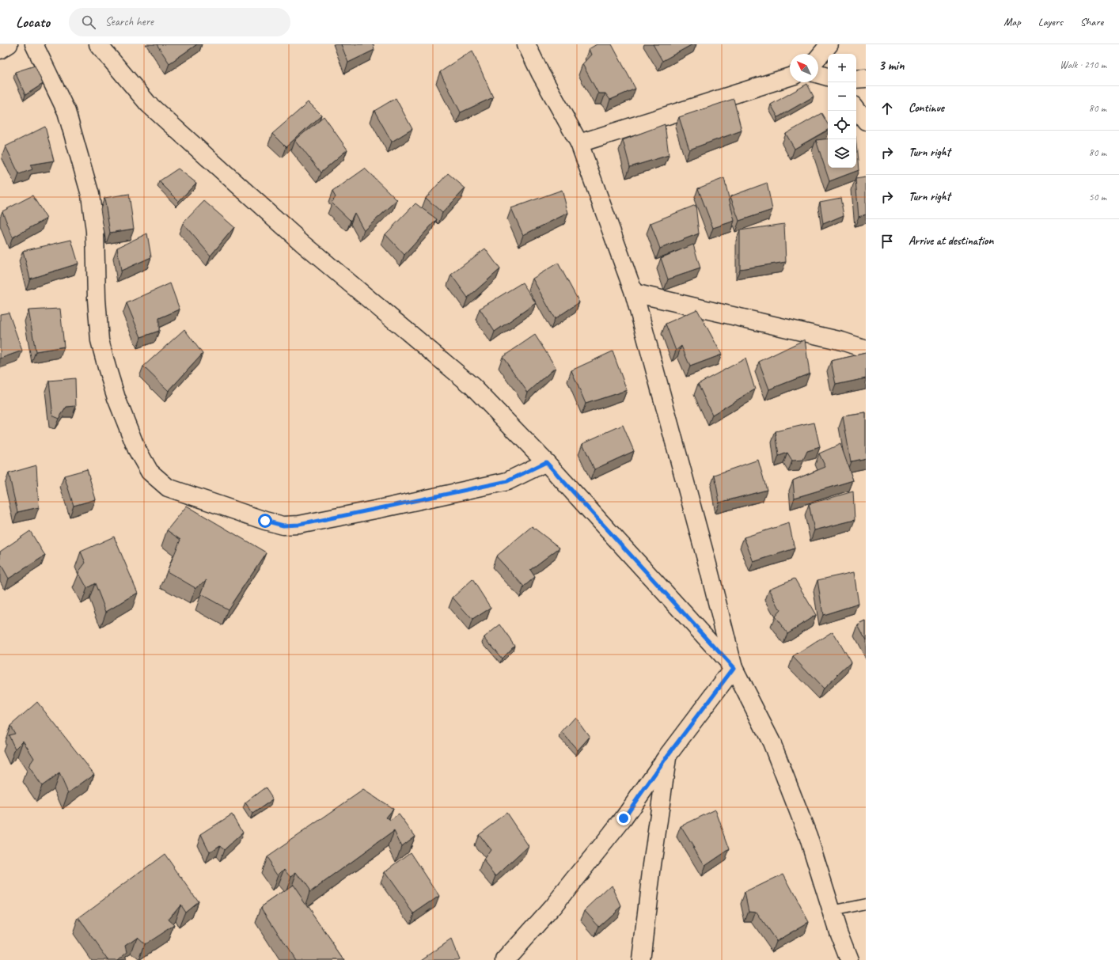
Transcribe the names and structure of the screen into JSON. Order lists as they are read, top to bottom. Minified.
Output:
{"north":"top left","page":{"header":"Locato","search":"Search here","nav":["Map","Layers","Share"],"heading":["3 min","Walk · 210 m"],"map_buttons":["+","−"],"list":[["Continue","80 m"],["Turn right","80 m"],["Turn right","50 m"],"Arrive at destination"]}}
